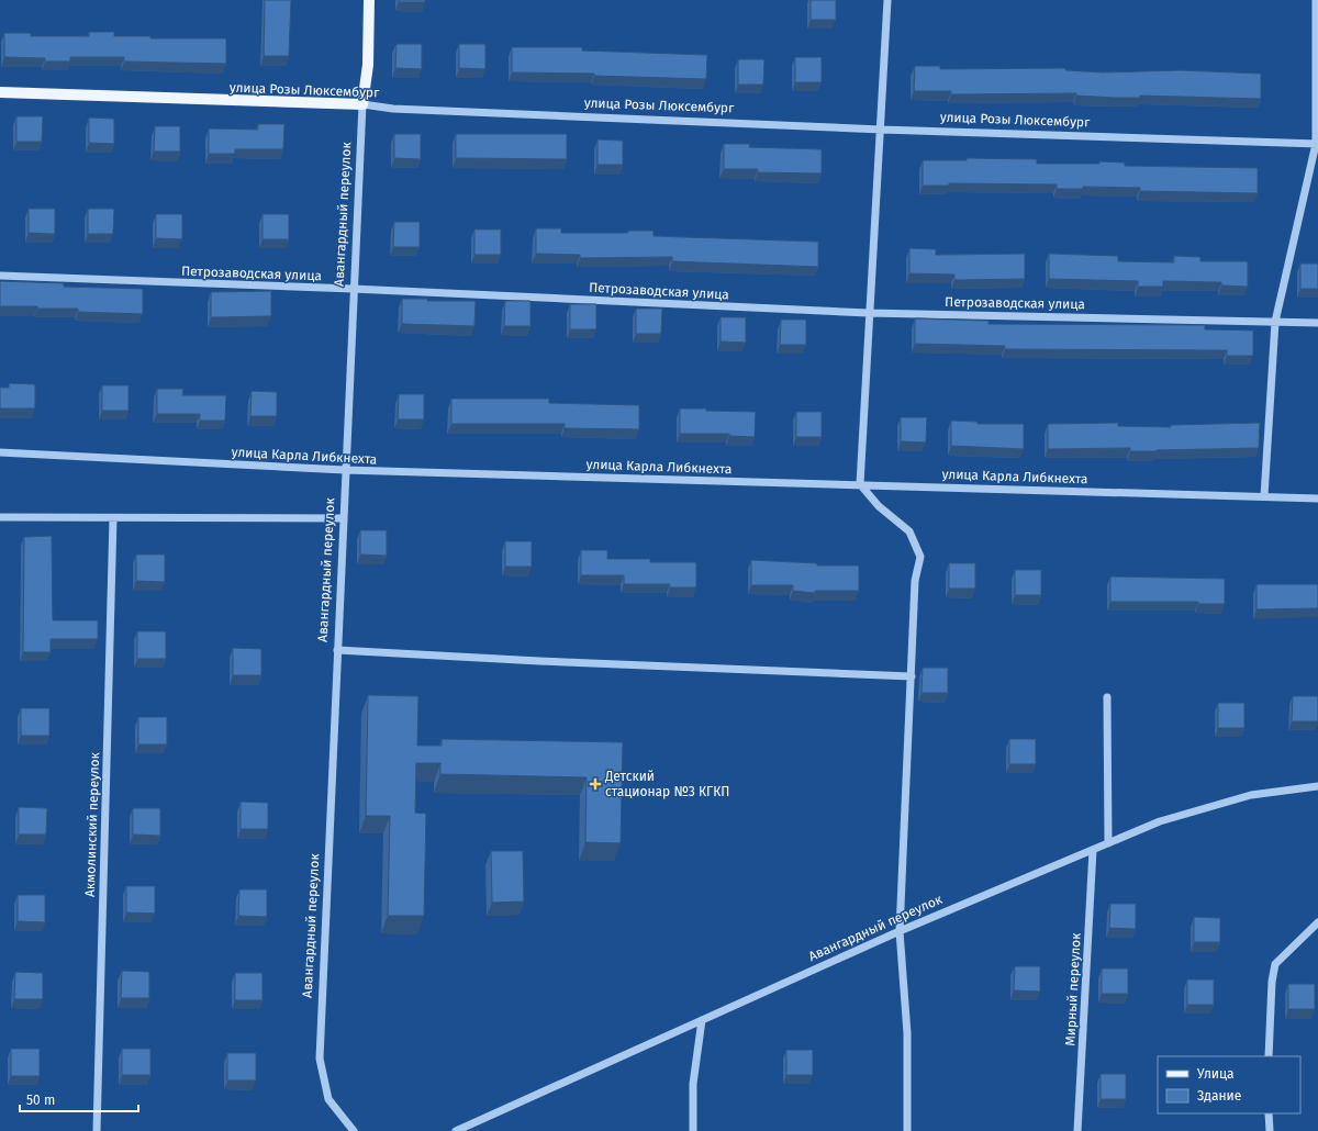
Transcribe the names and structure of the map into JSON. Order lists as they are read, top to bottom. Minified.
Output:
{"streets":{"main road":["улица Розы Люксембург","Авангардный переулок"],"street":["Петрозаводская улица","улица Карла Либкнехта","Акмолинский переулок","Мирный переулок"]},"crossings":[["улица Розы Люксембург","Авангардный переулок"],["Авангардный переулок","Петрозаводская улица"],["Авангардный переулок","улица Карла Либкнехта"],["Авангардный переулок","Мирный переулок"]],"places":{"health":["Детский стационар №3 КГКП"]},"legend":["Улица","Здание"],"scale_bar":"50 m"}
